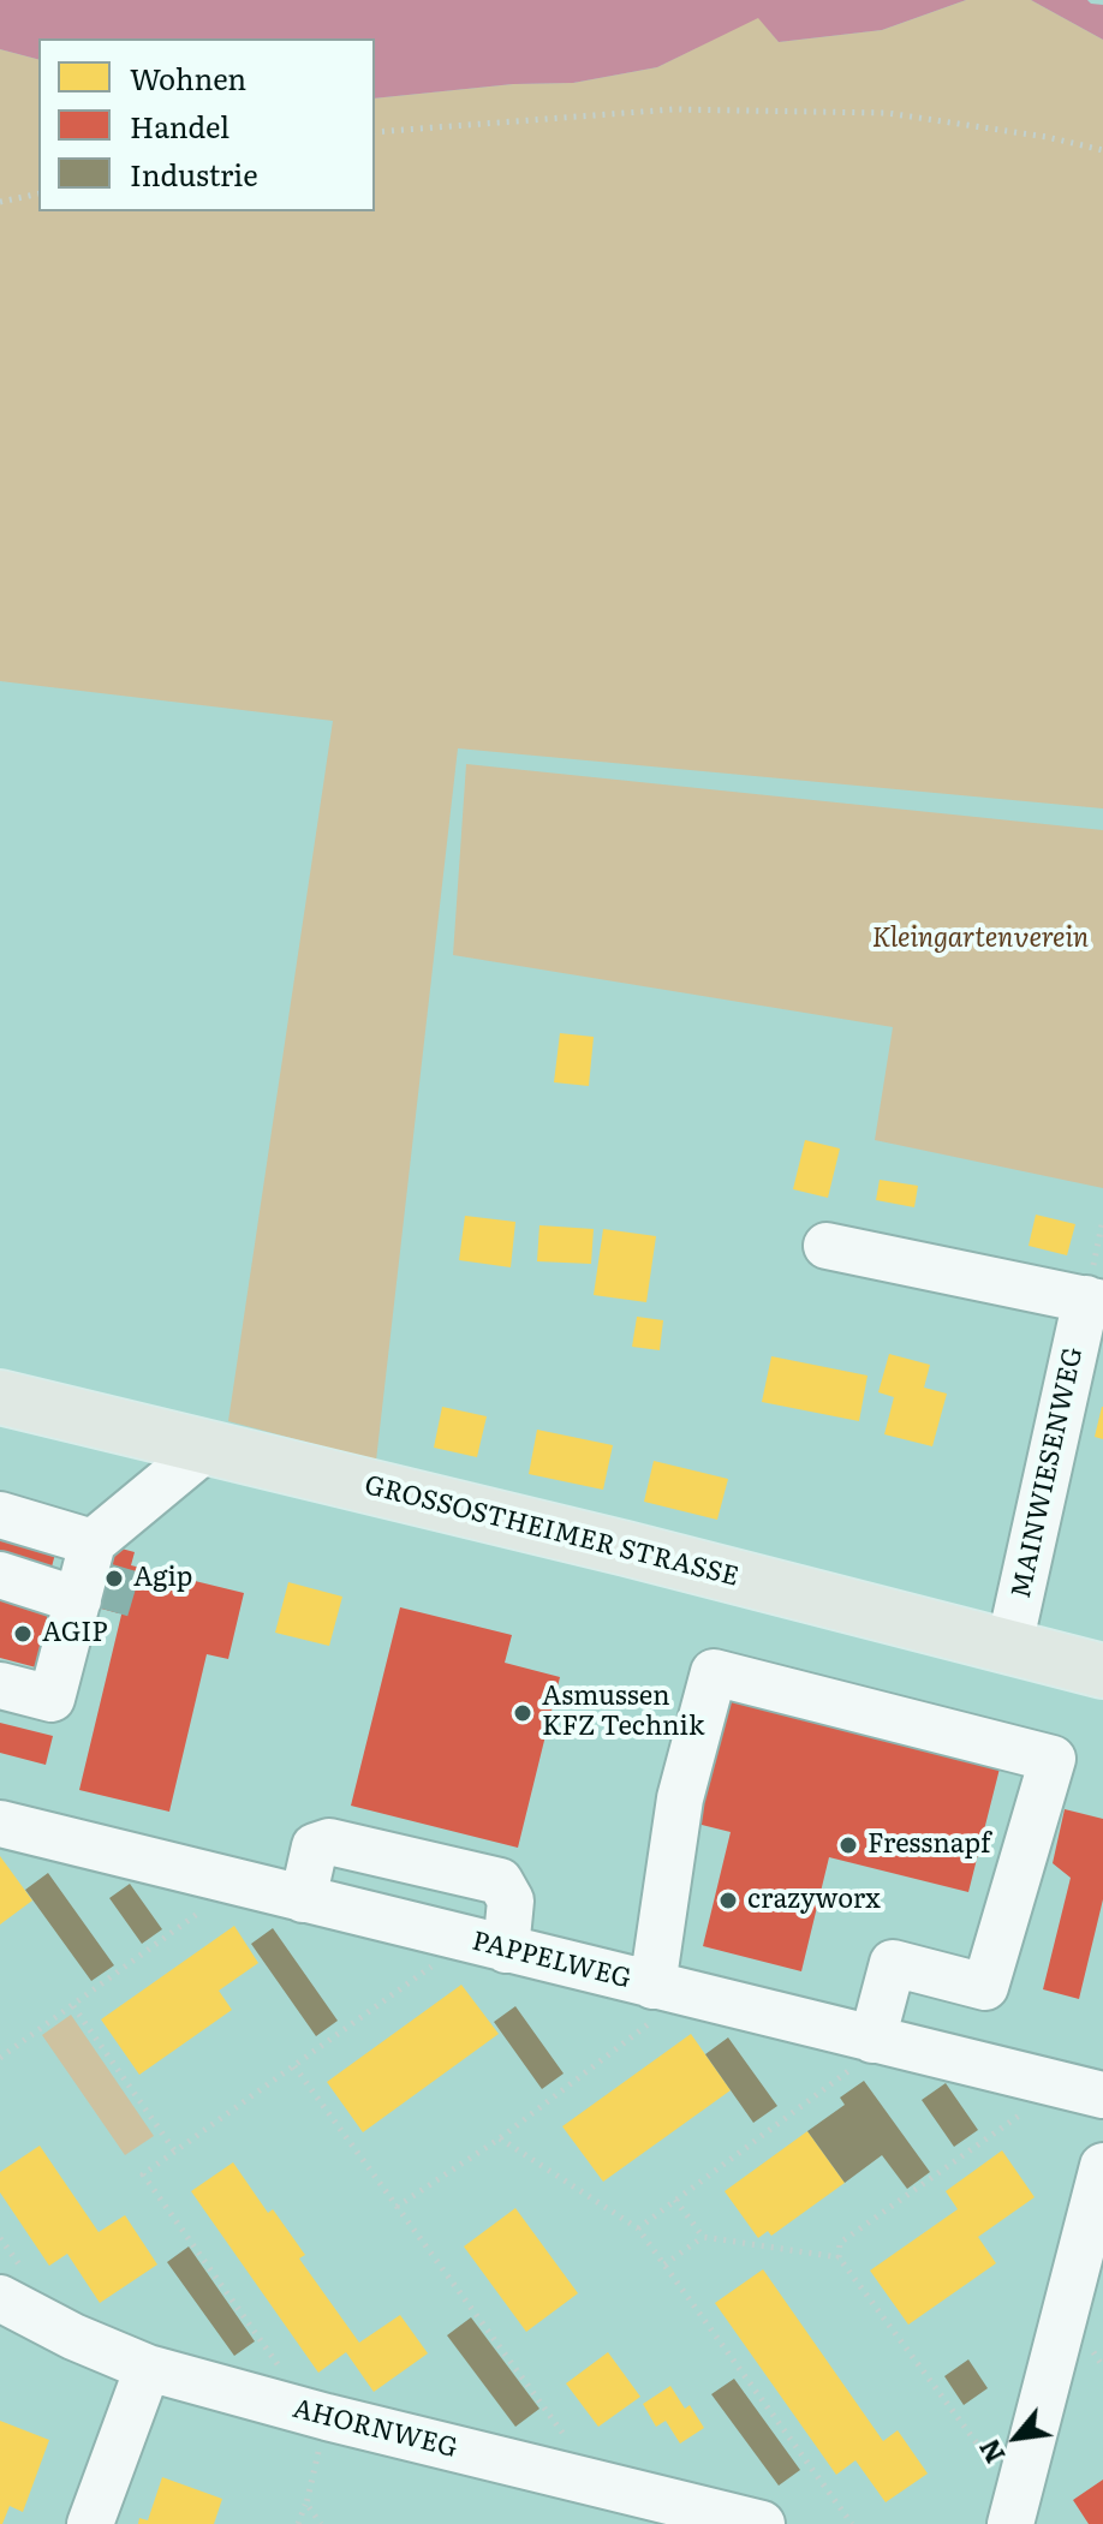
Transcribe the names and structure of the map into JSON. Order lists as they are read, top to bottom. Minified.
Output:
{"streets":{"main road":["GROSSOSTHEIMER STRASSE"],"street":["MAINWIESENWEG","PAPPELWEG","AHORNWEG"]},"crossings":[["MAINWIESENWEG","GROSSOSTHEIMER STRASSE"]],"parks":["Kleingartenverein"],"places":["Agip","AGIP","Asmussen KFZ Technik","Fressnapf","crazyworx"],"legend":["Wohnen","Handel","Industrie"],"north":"bottom left"}
